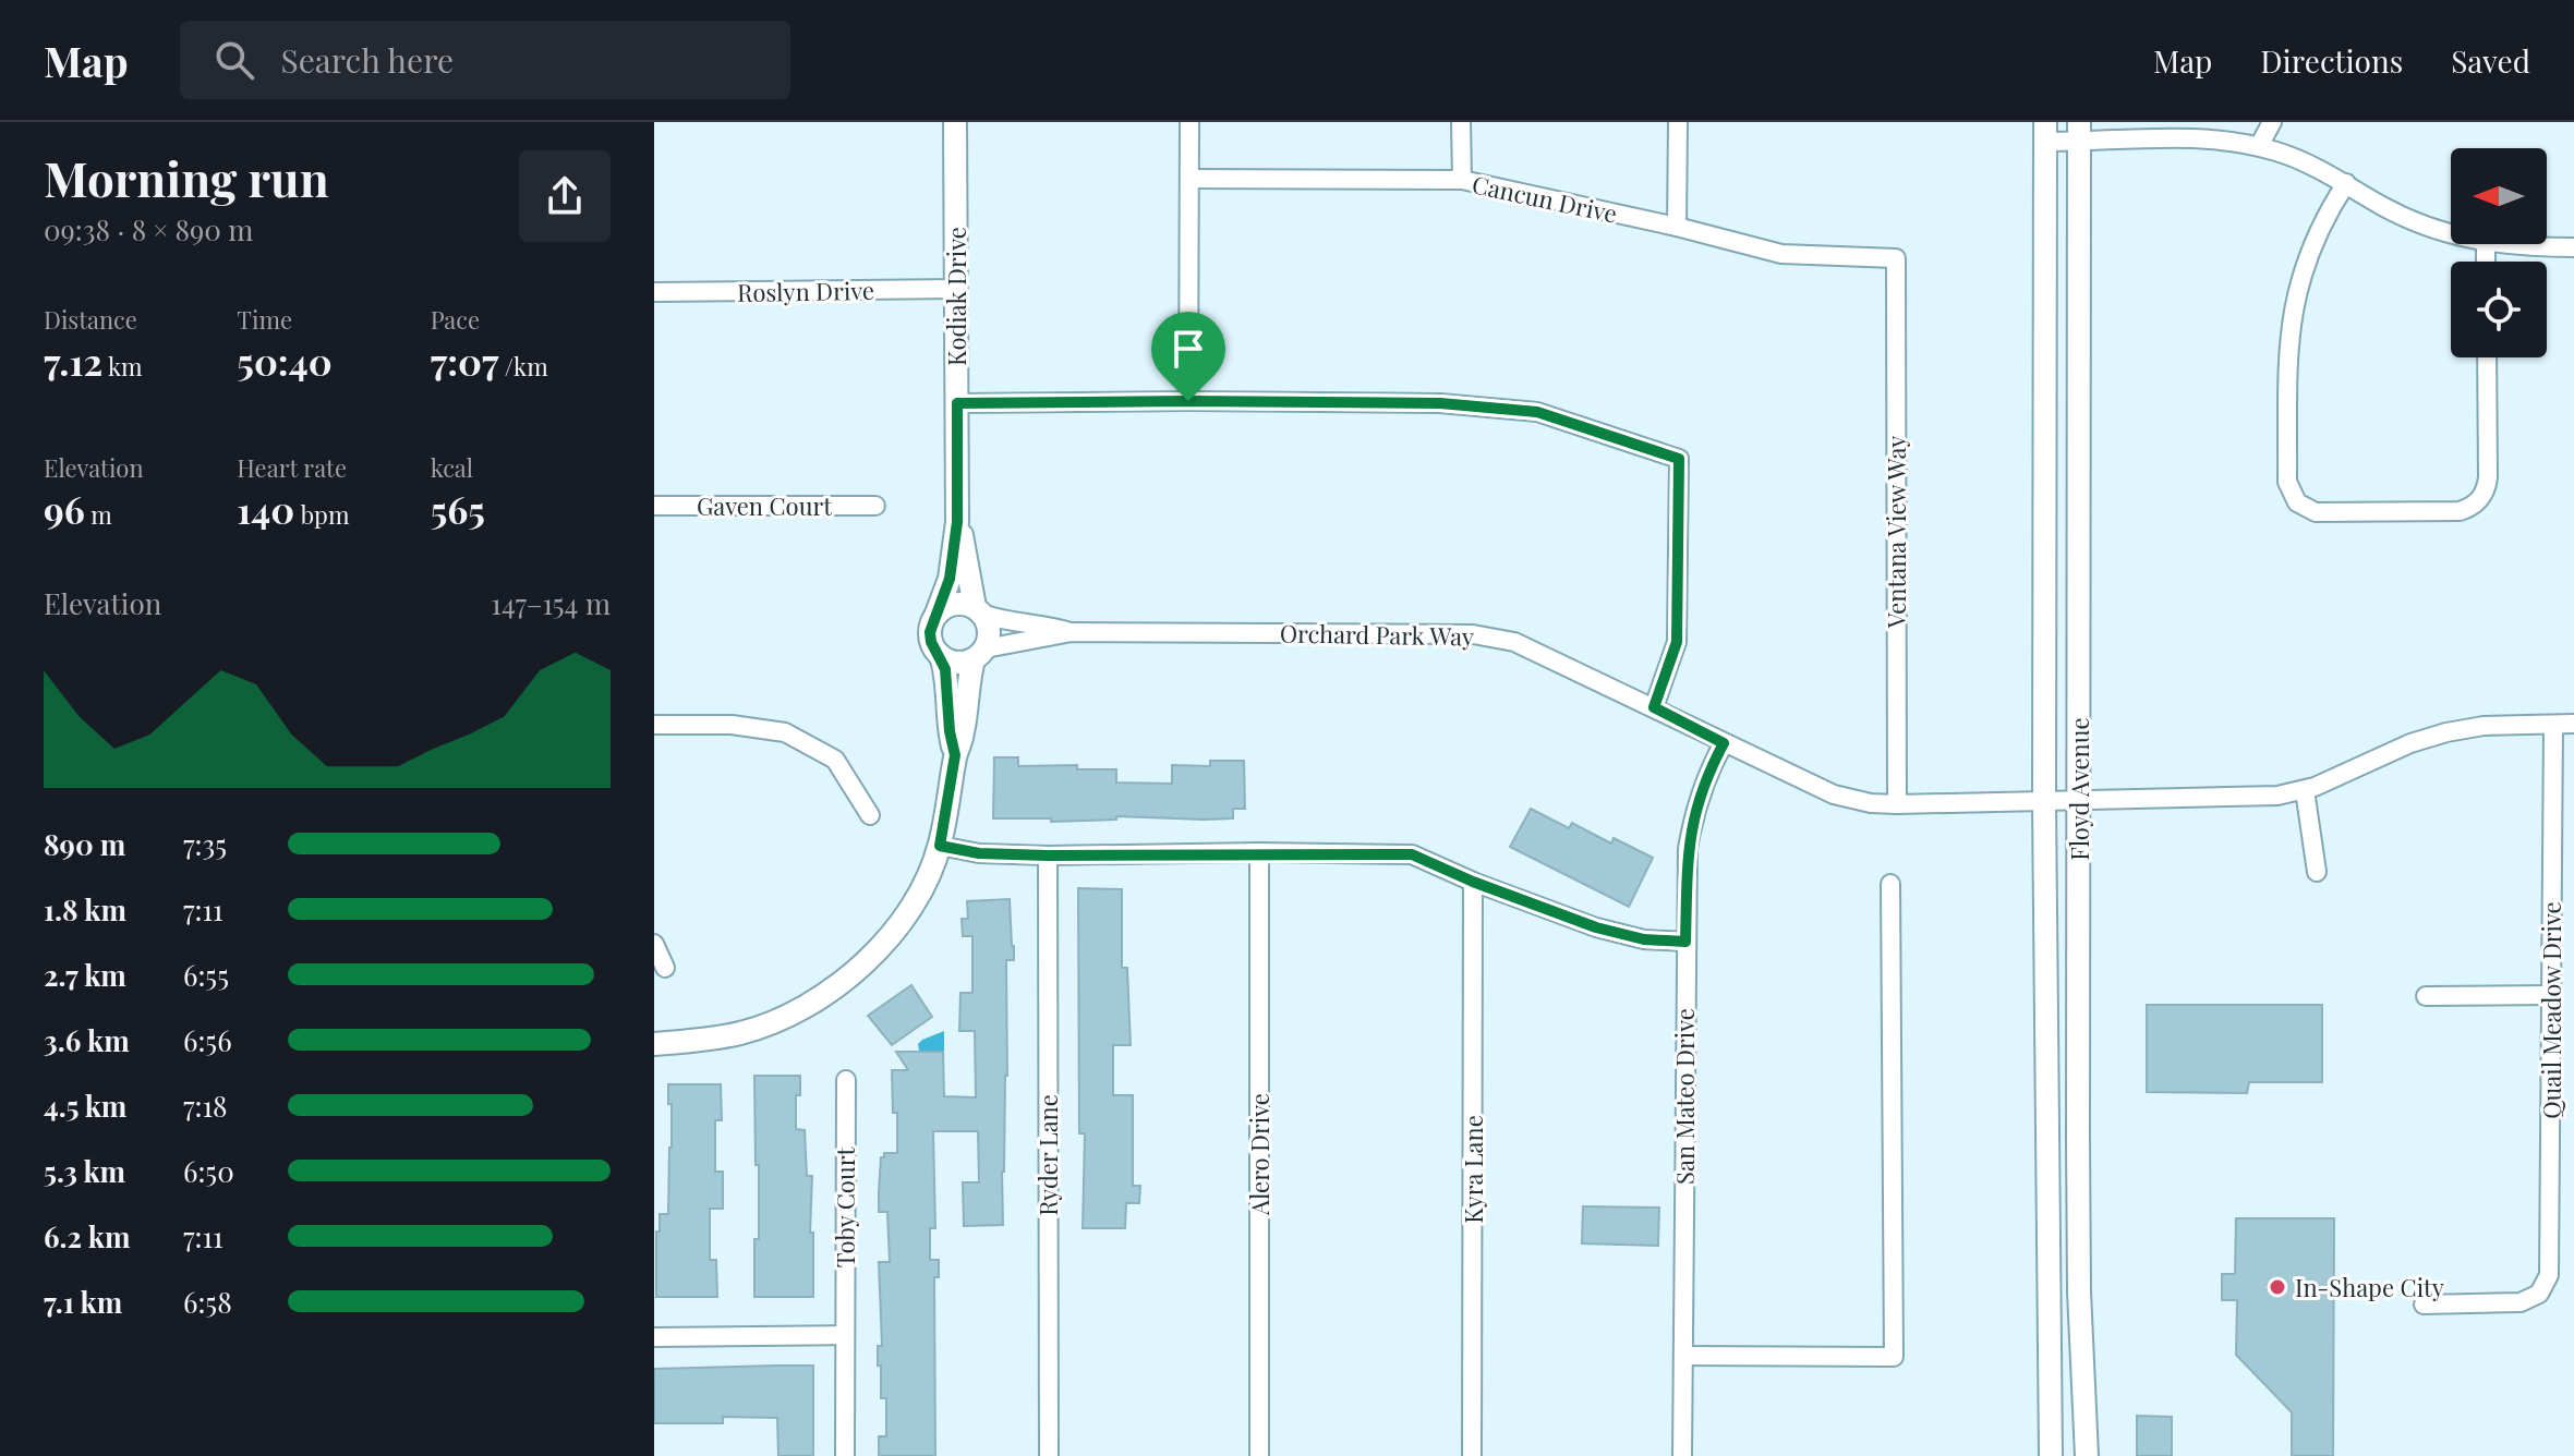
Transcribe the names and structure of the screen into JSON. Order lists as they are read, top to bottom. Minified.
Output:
{"streets":{"street":["Cancun Drive","Roslyn Drive","Kodiak Drive","Gaven Court","Ventana View Way","Orchard Park Way","Floyd Avenue","Quail Meadow Drive","San Mateo Drive","Alero Drive","Ryder Lane","Kyra Lane","Toby Court"]},"crossings":[["Cancun Drive","Ventana View Way"],["Roslyn Drive","Kodiak Drive"],["Kodiak Drive","Orchard Park Way"],["Ventana View Way","Orchard Park Way"],["Orchard Park Way","Floyd Avenue"],["Orchard Park Way","Quail Meadow Drive"],["Orchard Park Way","San Mateo Drive"]],"places":["In-Shape City"],"north":"left","page":{"header":"Map","search":"Search here","nav":["Map","Directions","Saved"],"heading":["Morning run","09:38 · 8 × 890 m"],"stats":[["Distance","7.12 km"],["Time","50:40"],["Pace","7:07 /km"],["Elevation","96 m"],["Heart rate","140 bpm"],["kcal","565"]],"chart":["Elevation","147–154 m"],"list":[{"name":"890 m","note":"7:35"},{"name":"1.8 km","note":"7:11"},{"name":"2.7 km","note":"6:55"},{"name":"3.6 km","note":"6:56"},{"name":"4.5 km","note":"7:18"},{"name":"5.3 km","note":"6:50"},{"name":"6.2 km","note":"7:11"},{"name":"7.1 km","note":"6:58"}]}}
